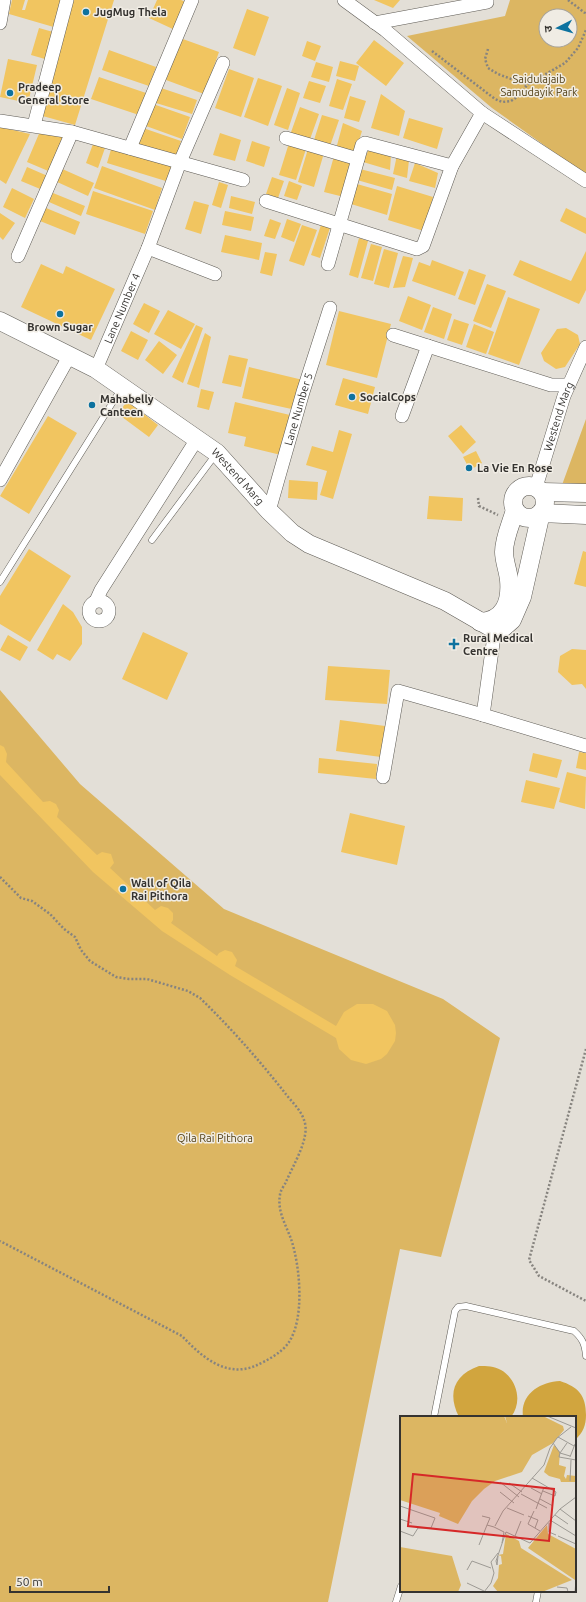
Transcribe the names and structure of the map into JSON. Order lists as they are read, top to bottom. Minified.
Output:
{"streets":{"street":["Lane Number 4","Lane Number 5","Westend Marg"]},"crossings":[["Lane Number 4","Westend Marg"],["Lane Number 5","Westend Marg"]],"parks":["Saidulajaib Samudayik Park","Qila Rai Pithora"],"places":{"other":["JugMug Thela","Pradeep General Store","Brown Sugar","SocialCops","Mahabelly Canteen","La Vie En Rose","Wall of Qila Rai Pithora"],"health":["Rural Medical Centre"]},"scale_bar":"50 m","north":"left"}
